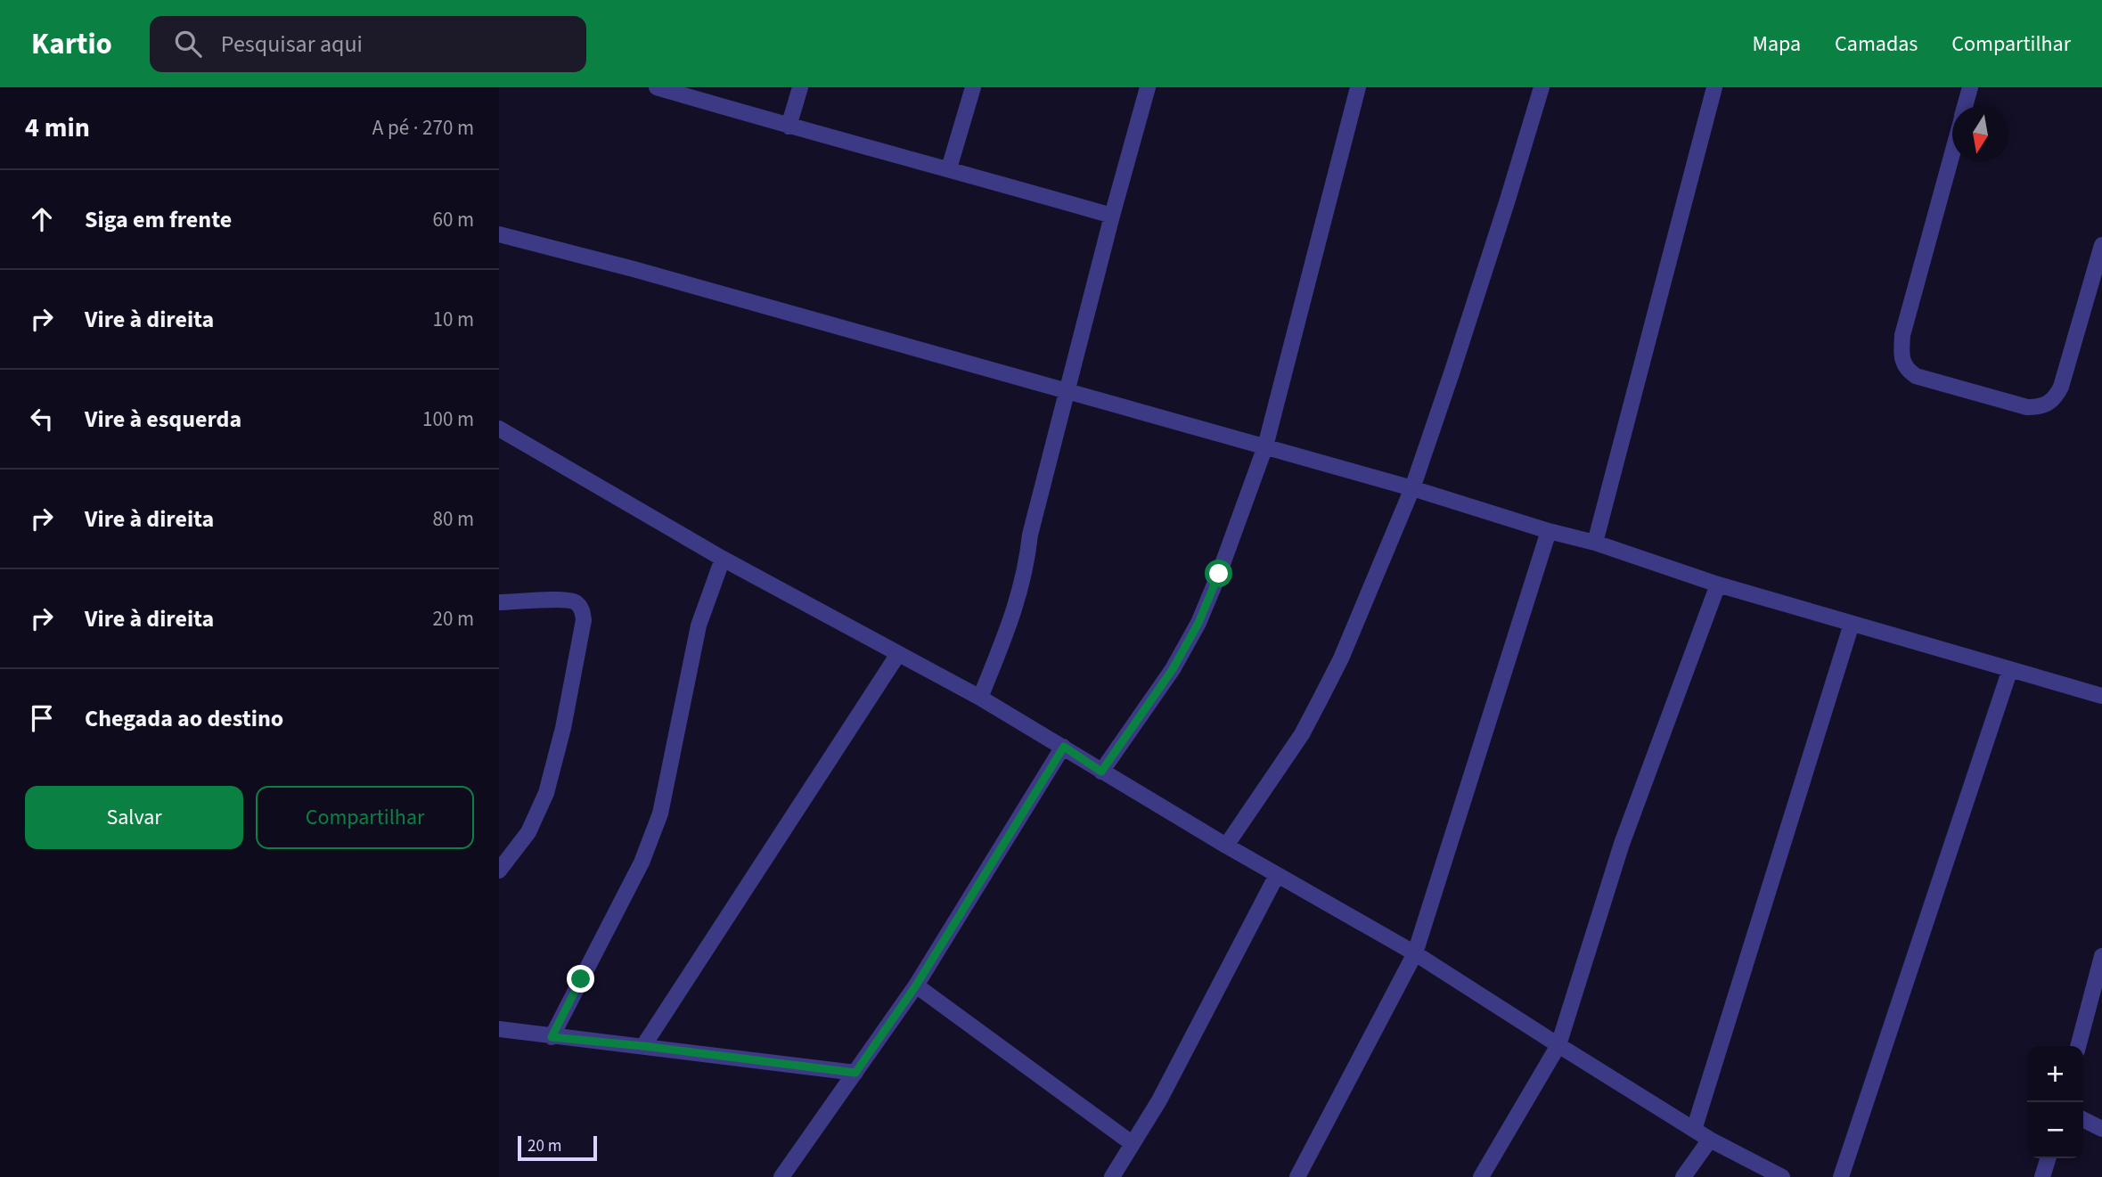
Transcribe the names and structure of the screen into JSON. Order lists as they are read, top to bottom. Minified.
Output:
{"scale_bar":"20 m","north":"bottom","page":{"header":"Kartio","search":"Pesquisar aqui","nav":["Mapa","Camadas","Compartilhar"],"heading":["4 min","A pé · 270 m"],"list":[["Siga em frente","60 m"],["Vire à direita","10 m"],["Vire à esquerda","100 m"],["Vire à direita","80 m"],["Vire à direita","20 m"],"Chegada ao destino"],"buttons":["Salvar","Compartilhar"],"map_buttons":["+","−"],"scale":"20 m"}}
